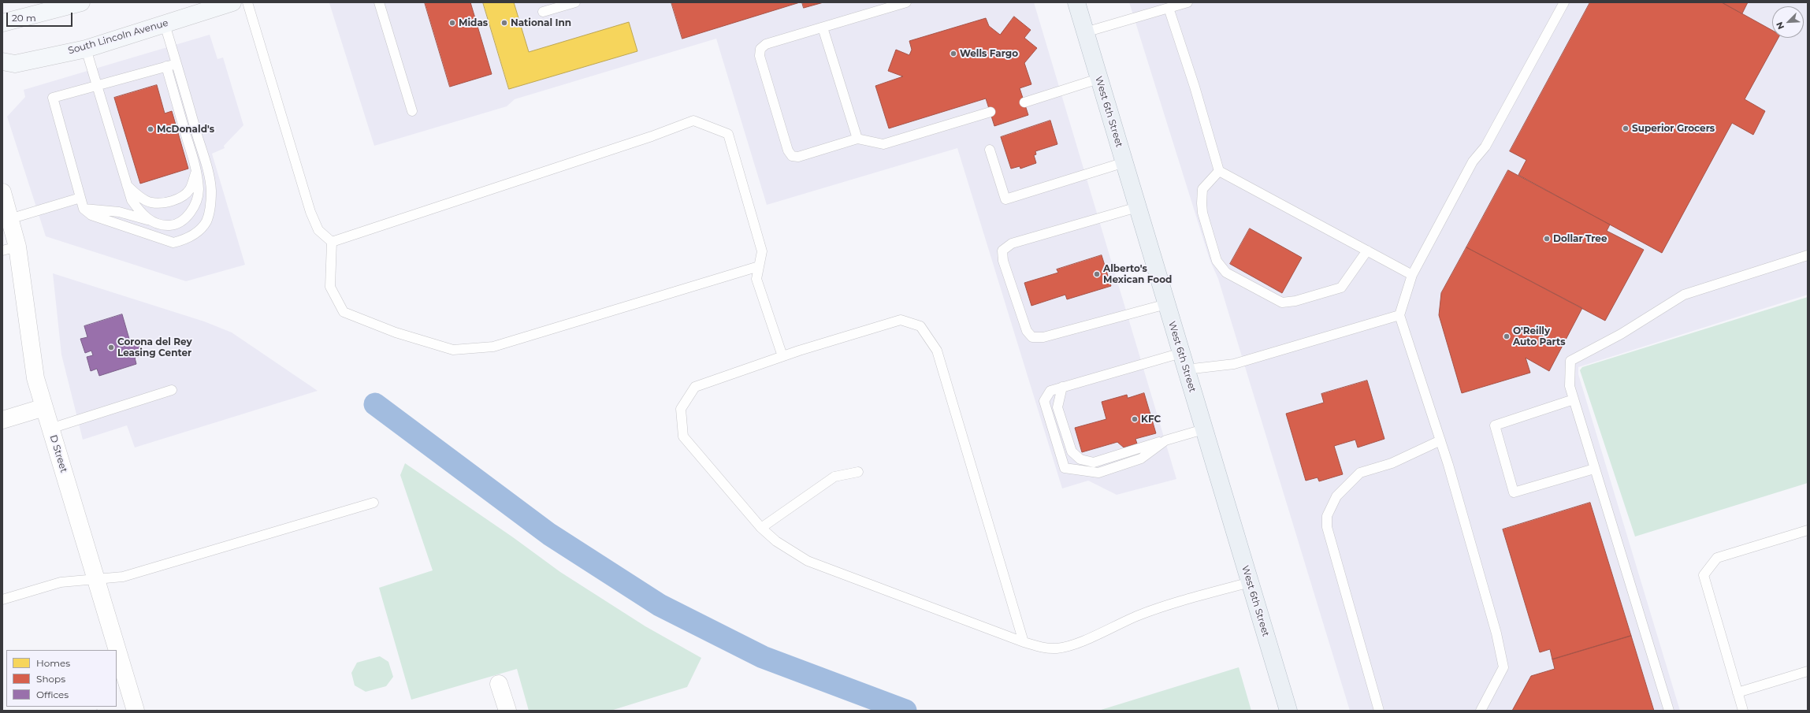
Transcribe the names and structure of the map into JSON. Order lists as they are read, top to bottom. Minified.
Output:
{"streets":{"main road":["South Lincoln Avenue","West 6th Street"],"street":["D Street"]},"places":["Midas","National Inn","Wells Fargo","Superior Grocers","McDonald's","Dollar Tree","Alberto's Mexican Food","O'Reilly Auto Parts","Corona del Rey Leasing Center","KFC"],"legend":["Homes","Shops","Offices"],"scale_bar":"20 m","north":"bottom left"}
